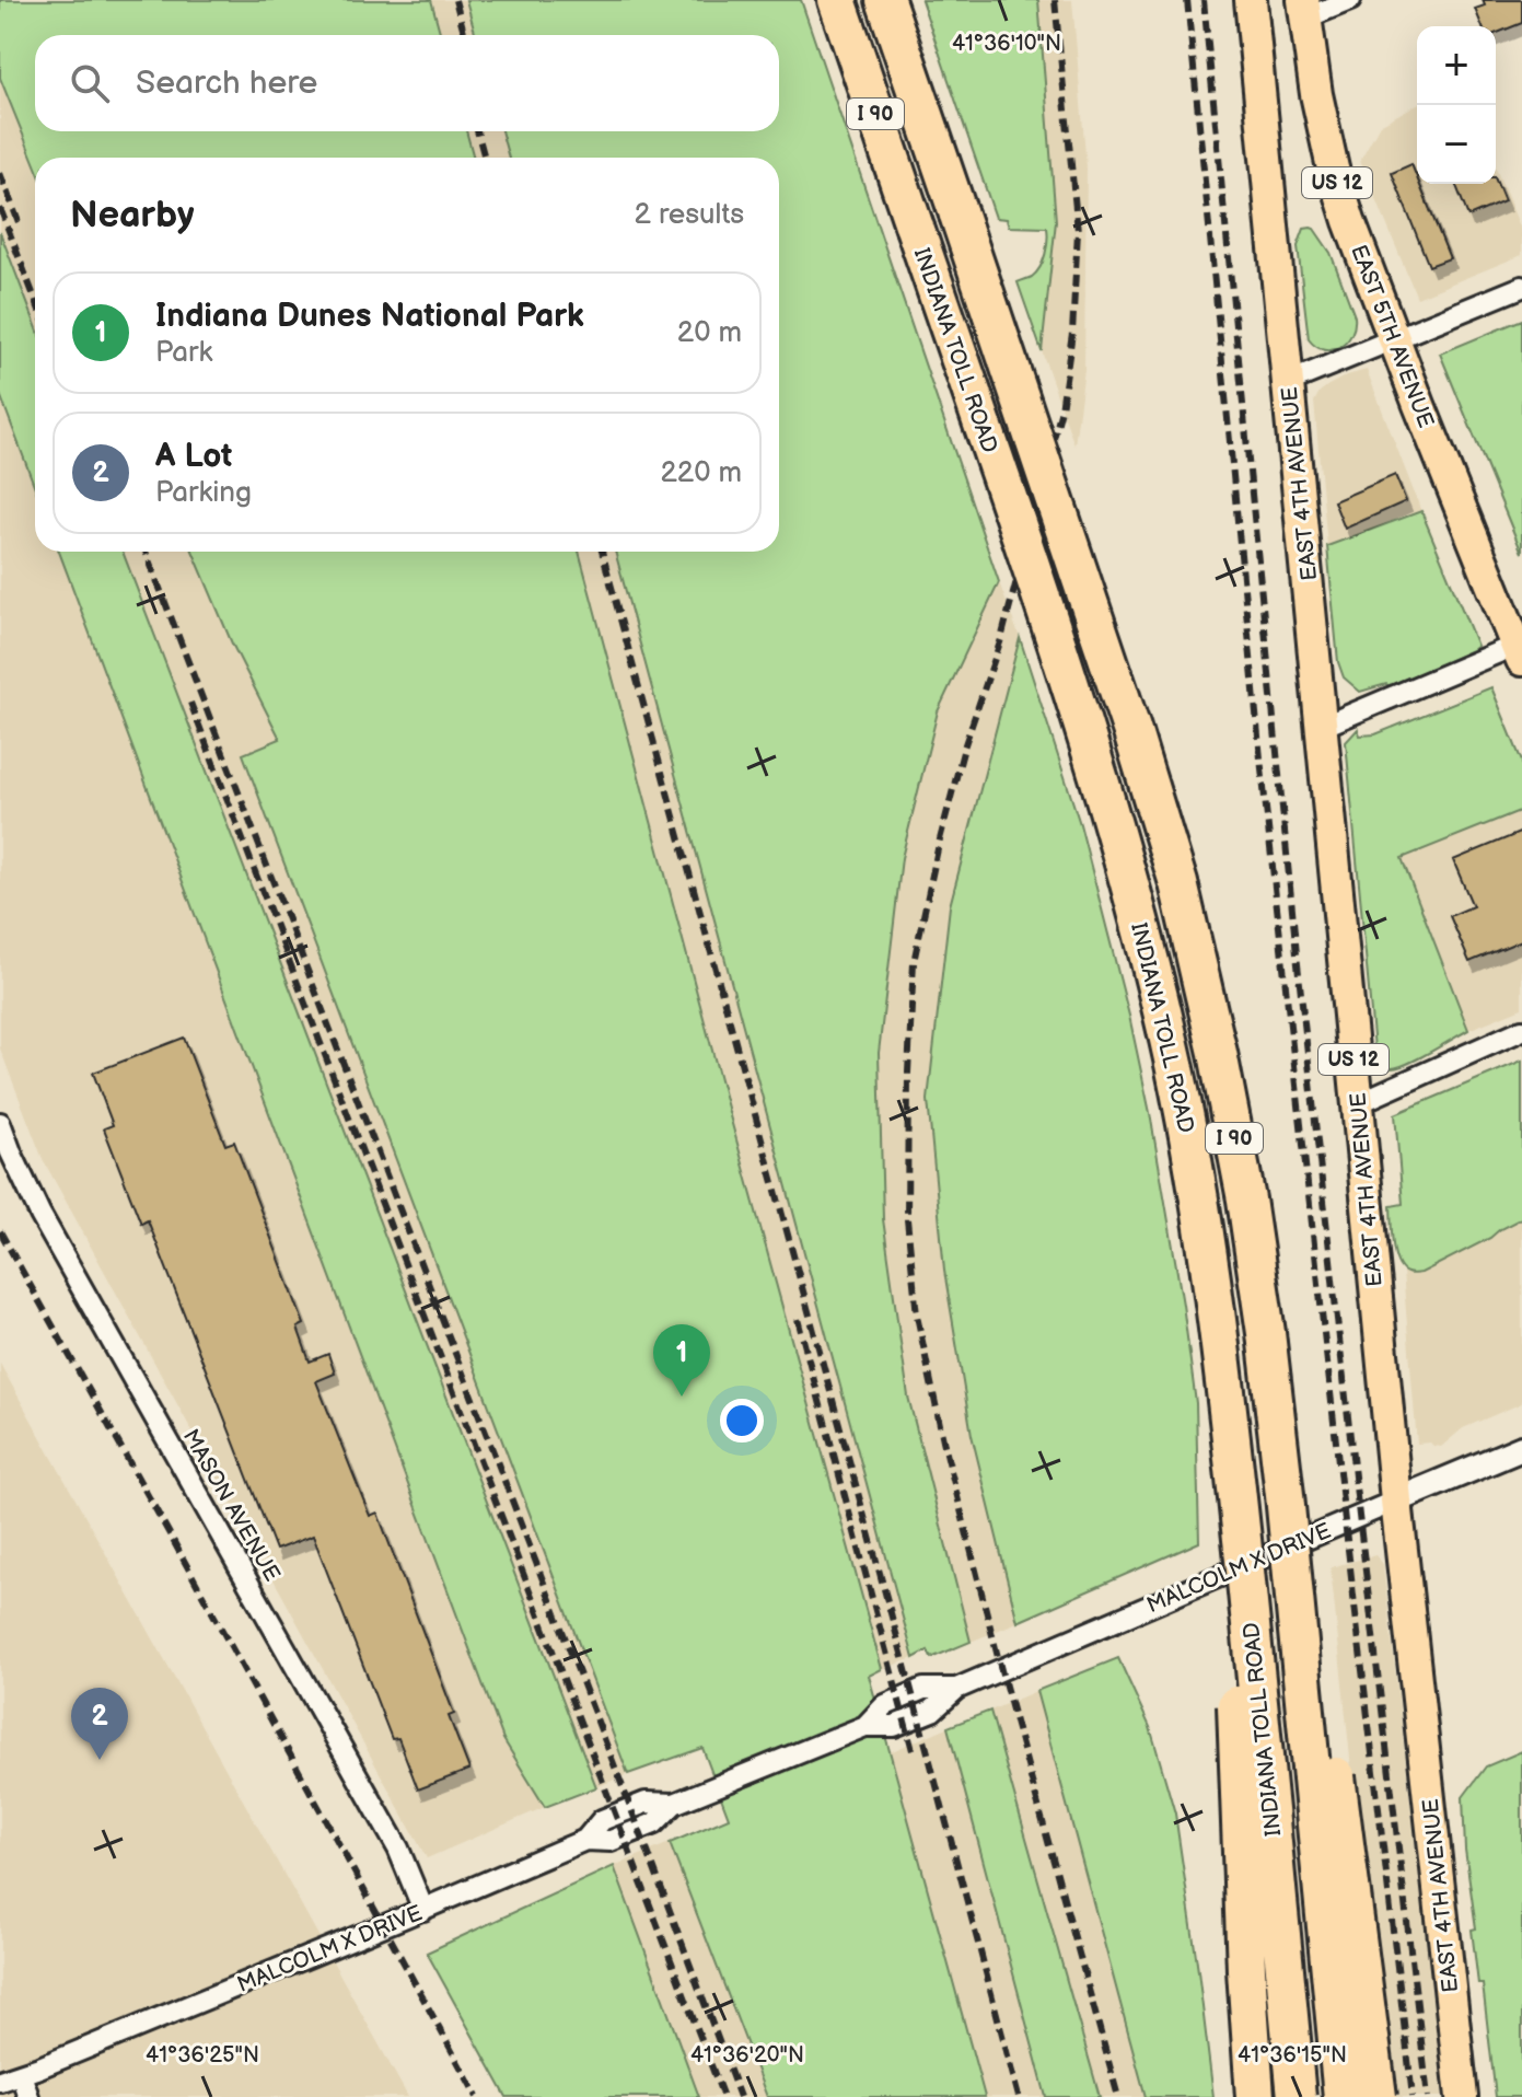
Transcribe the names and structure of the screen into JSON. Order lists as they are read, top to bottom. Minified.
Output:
{"streets":{"highway":["I 90","INDIANA TOLL ROAD"],"main road":["US 12","EAST 5TH AVENUE","EAST 4TH AVENUE"],"street":["MASON AVENUE","MALCOLM X DRIVE"]},"crossings":[["EAST 4TH AVENUE","MALCOLM X DRIVE"],["MASON AVENUE","MALCOLM X DRIVE"]],"page":{"map_buttons":["+","−"],"search":"Search here","heading":["Nearby","2 results"],"list":[{"mark":"1","name":"Indiana Dunes National Park","note":"Park","value":"20 m"},{"mark":"2","name":"A Lot","note":"Parking","value":"220 m"}],"pins":["1","2"]},"coordinates":["41°36'10\"N","41°36'25\"N","41°36'20\"N","41°36'15\"N"]}
